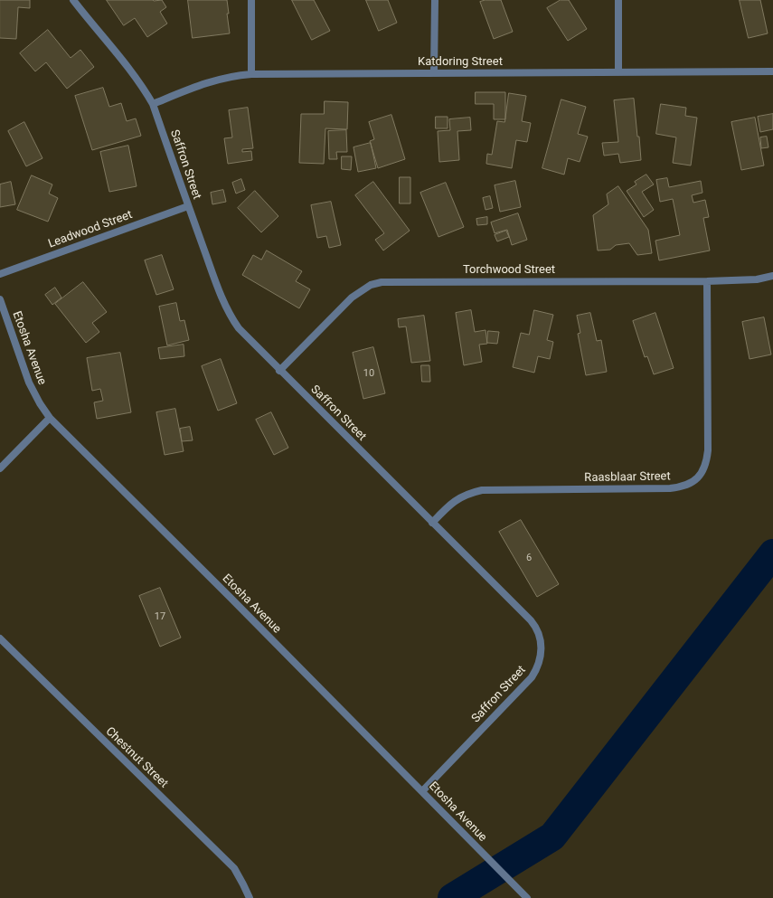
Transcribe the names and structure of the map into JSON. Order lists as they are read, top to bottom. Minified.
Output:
{"streets":{"street":["Katdoring Street","Saffron Street","Leadwood Street","Torchwood Street","Etosha Avenue","Raasblaar Street","Chestnut Street"]},"crossings":[["Katdoring Street","Saffron Street"],["Saffron Street","Leadwood Street"],["Saffron Street","Torchwood Street"],["Saffron Street","Etosha Avenue"],["Saffron Street","Raasblaar Street"],["Torchwood Street","Raasblaar Street"]],"house_numbers":["10","6","17"]}
